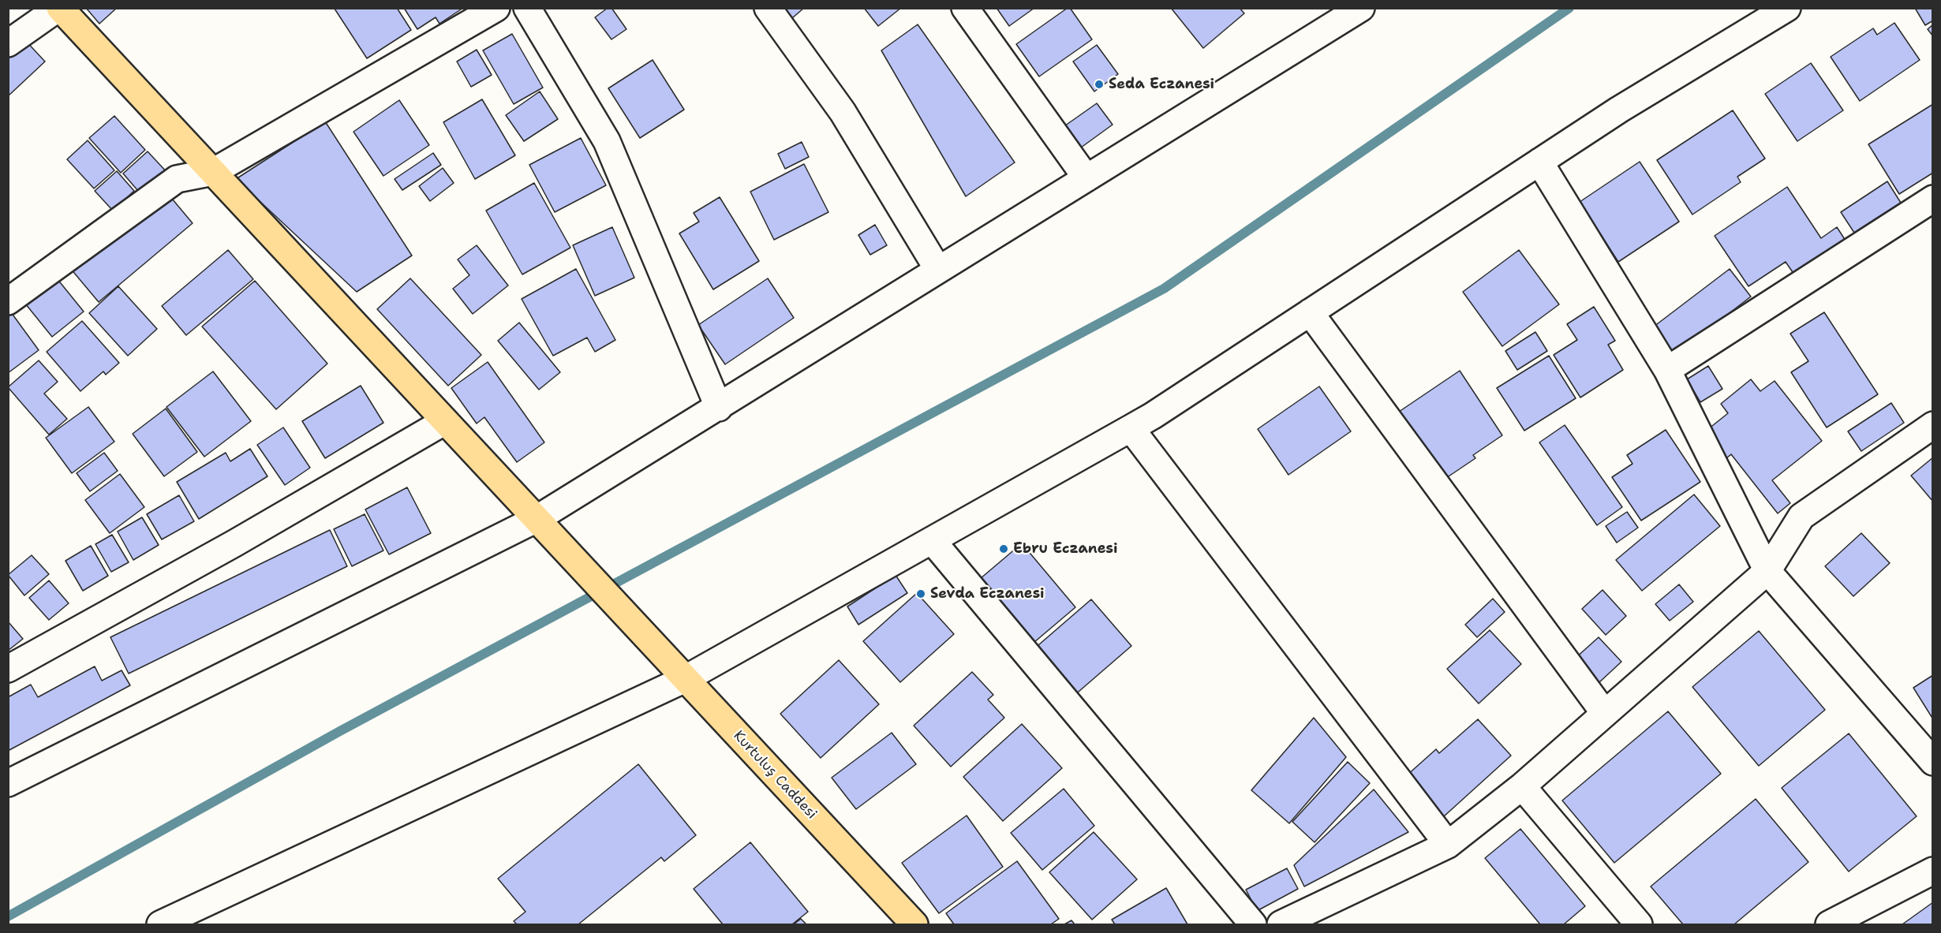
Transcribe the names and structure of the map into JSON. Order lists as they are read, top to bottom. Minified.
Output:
{"streets":{"main road":["Kurtuluş Caddesi"]},"places":["Seda Eczanesi","Ebru Eczanesi","Sevda Eczanesi"]}
